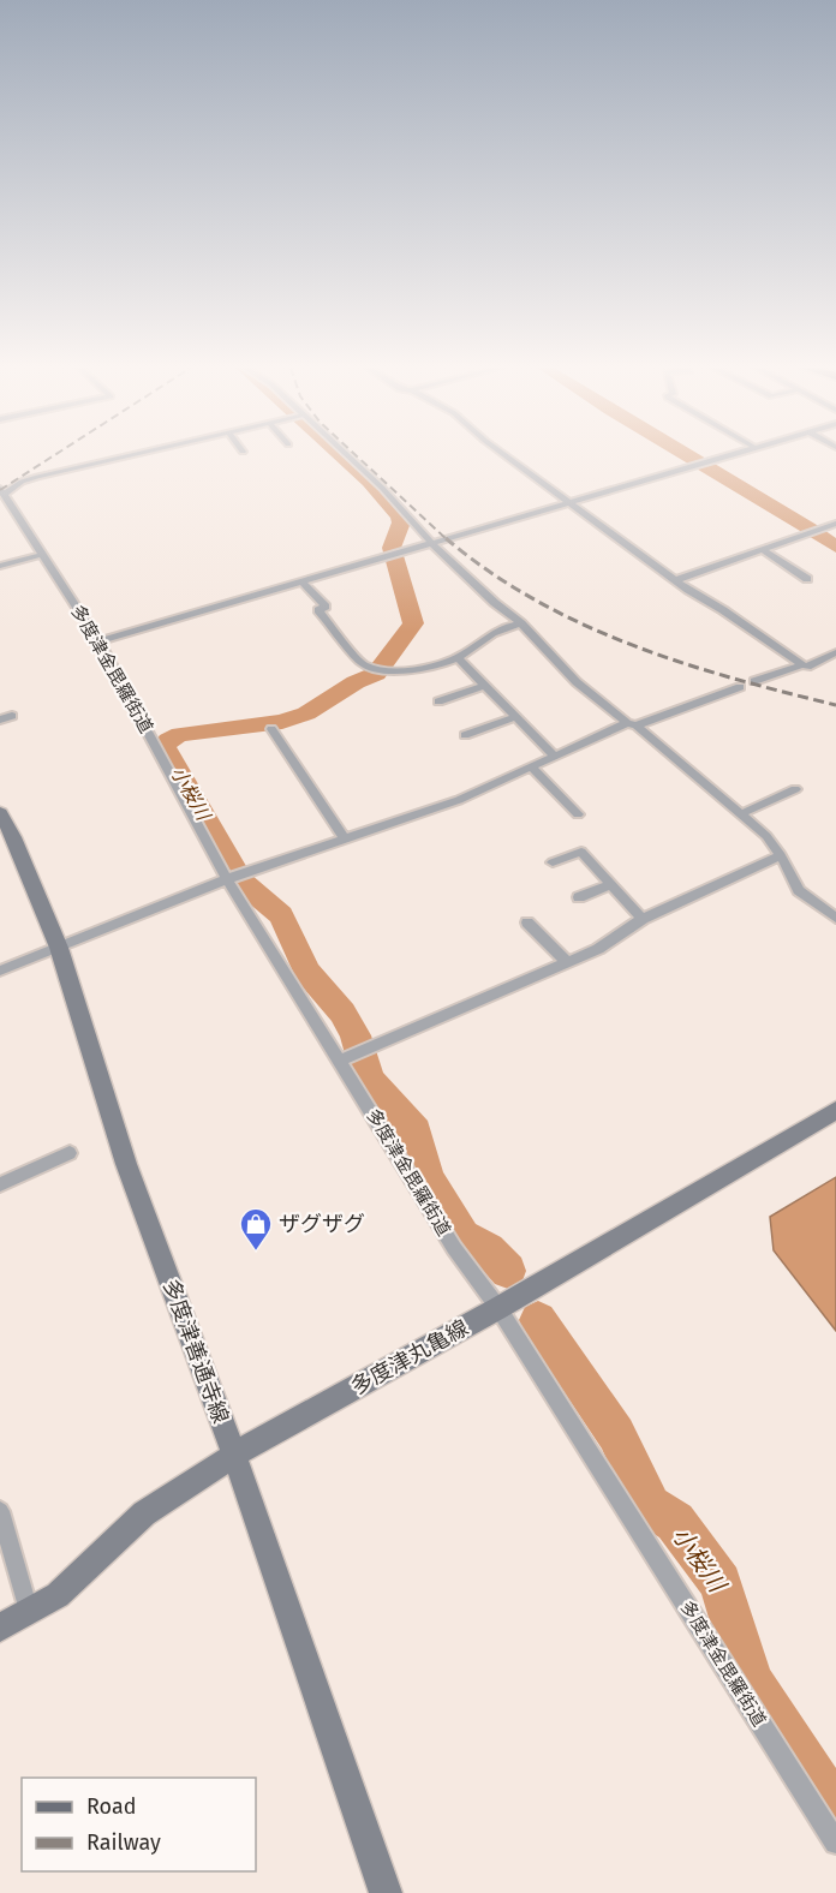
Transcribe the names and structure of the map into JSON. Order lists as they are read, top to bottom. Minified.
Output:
{"streets":{"main road":["多度津善通寺線","多度津丸亀線"],"street":["多度津金毘羅街道"]},"crossings":[["多度津金毘羅街道","多度津丸亀線"],["多度津善通寺線","多度津丸亀線"]],"water":["小桜川"],"places":{"shop":["ザグザグ"]},"legend":["Road","Railway"]}
